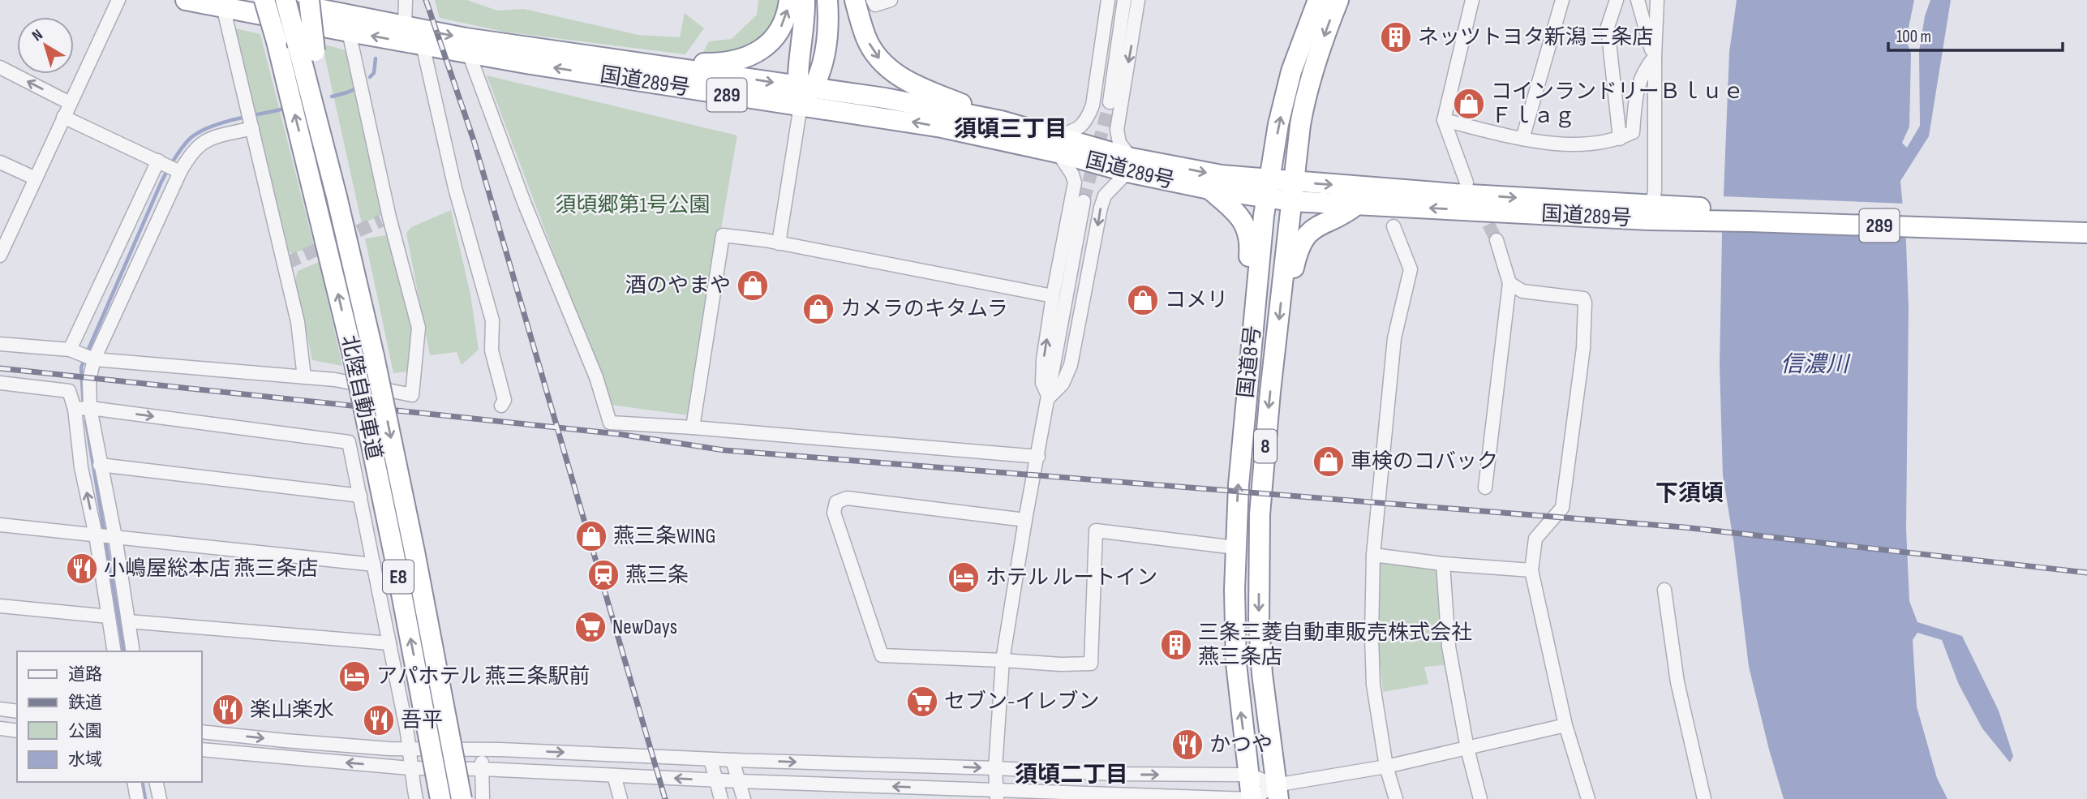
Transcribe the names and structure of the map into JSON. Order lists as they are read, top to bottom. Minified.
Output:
{"streets":{"highway":["国道289号","289","国道8号","北陸自動車道","8","E8"]},"crossings":[["国道289号","国道8号"]],"districts":["須頃三丁目","下須頃","須頃二丁目"],"water":["信濃川"],"parks":["須頃郷第1号公園"],"places":{"building":["ネッツトヨタ新潟 三条店","三条三菱自動車販売株式会社 燕三条店"],"shop":["コインランドリーＢｌｕｅ Ｆｌａｇ","酒のやまや","コメリ","カメラのキタムラ","車検のコバック","燕三条WING"],"restaurant":["小嶋屋総本店 燕三条店","楽山楽水","吾平","かつや"],"station":["燕三条"],"hotel":["ホテル ルートイン","アパホテル 燕三条駅前"],"supermarket":["NewDays","セブン-イレブン"]},"legend":["道路","鉄道","公園","水域"],"scale_bar":"100 m","north":"top left"}
